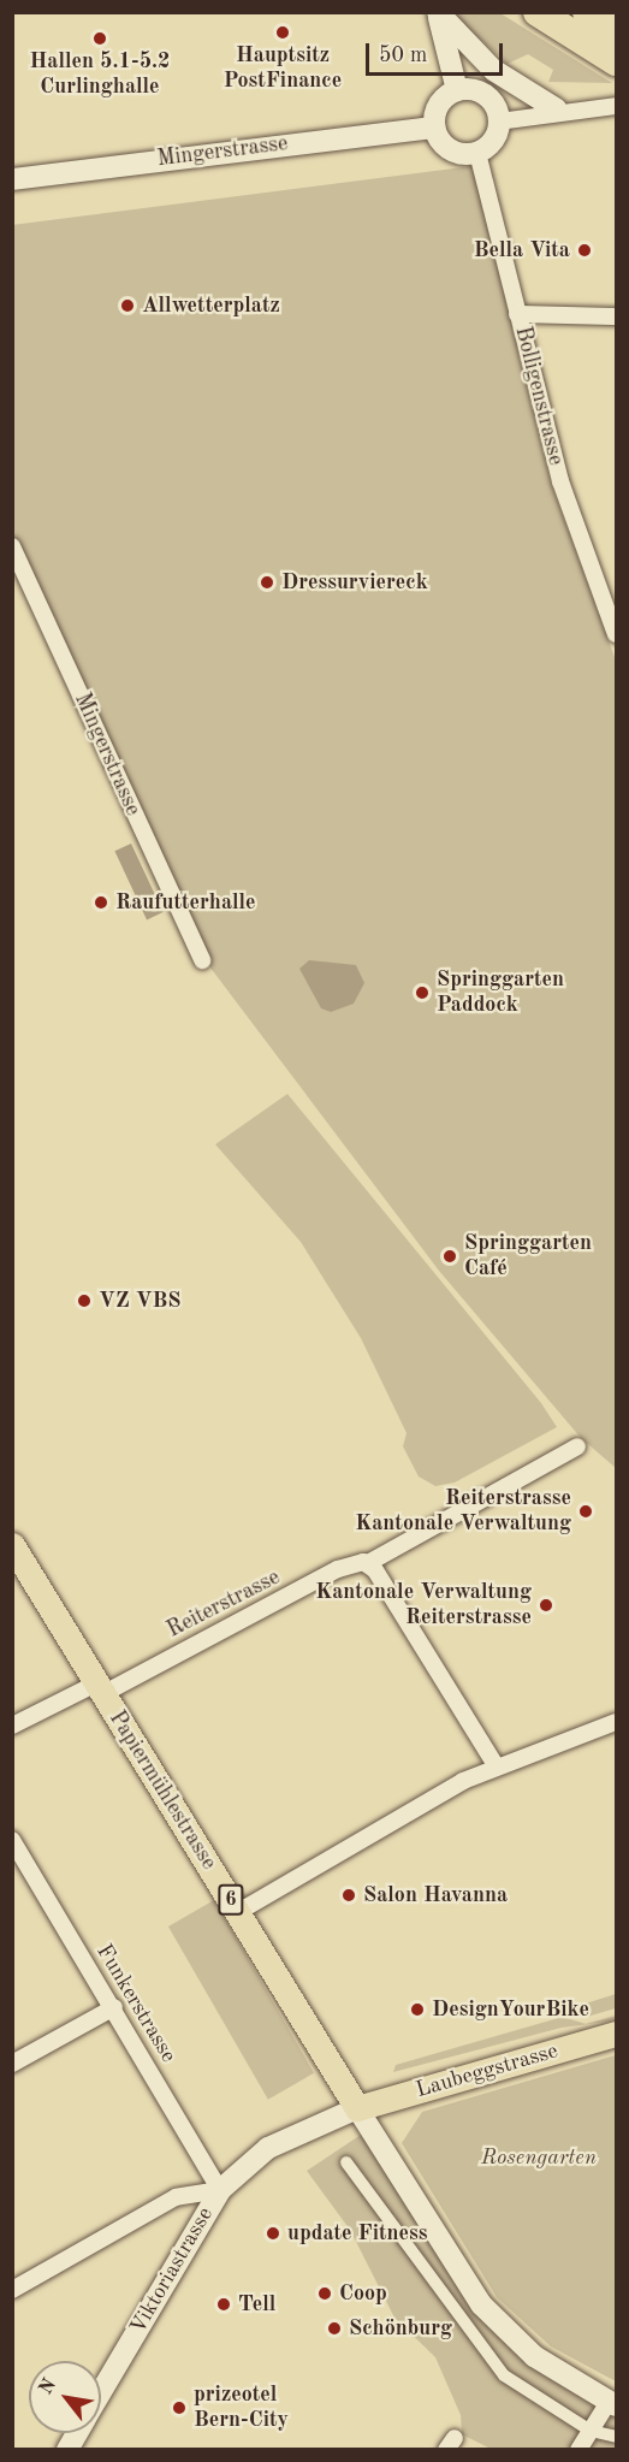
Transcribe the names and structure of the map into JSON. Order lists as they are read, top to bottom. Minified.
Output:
{"streets":{"main road":["Mingerstrasse","Papiermühlestrasse","6","Laubeggstrasse","Viktoriastrasse"],"street":["Bolligenstrasse","Reiterstrasse","Funkerstrasse"]},"crossings":[["Mingerstrasse","Bolligenstrasse"],["Reiterstrasse","Papiermühlestrasse"],["Papiermühlestrasse","Laubeggstrasse"],["Papiermühlestrasse","Viktoriastrasse"],["Funkerstrasse","Viktoriastrasse"],["Laubeggstrasse","Viktoriastrasse"]],"parks":["Rosengarten"],"places":["Hauptsitz PostFinance","Hallen 5.1-5.2 Curlinghalle","Bella Vita","Allwetterplatz","Dressurviereck","Raufutterhalle","Springgarten Paddock","Springgarten Café","VZ VBS","Reiterstrasse Kantonale Verwaltung","Kantonale Verwaltung Reiterstrasse","Salon Havanna","DesignYourBike","update Fitness","Coop","Tell","Schönburg","prizeotel Bern-City"],"scale_bar":"50 m","north":"top left"}
